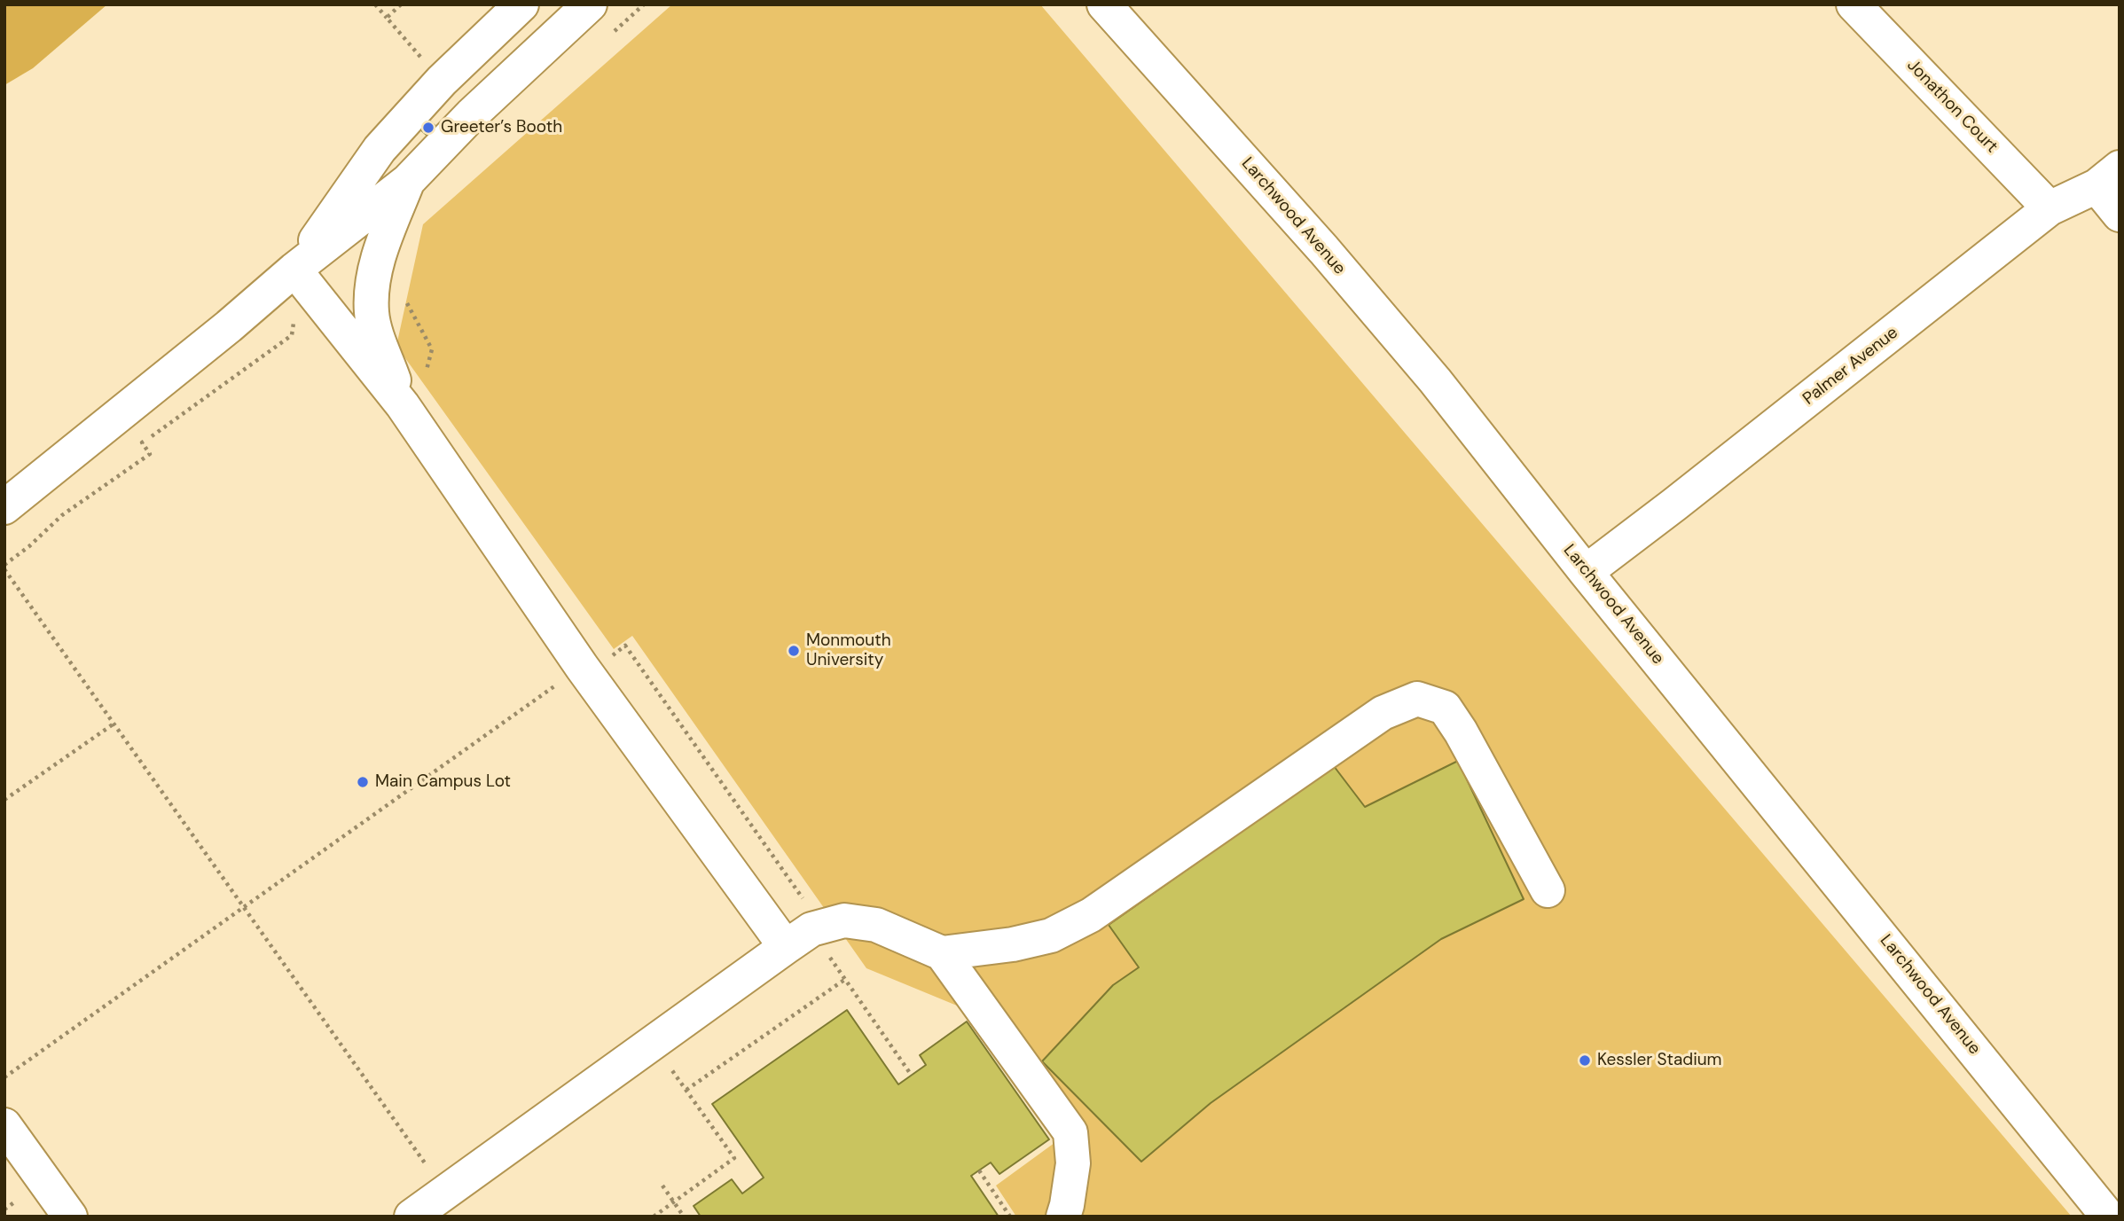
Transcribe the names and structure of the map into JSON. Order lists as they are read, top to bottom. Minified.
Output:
{"streets":{"street":["Jonathon Court","Larchwood Avenue","Palmer Avenue"]},"crossings":[["Jonathon Court","Palmer Avenue"],["Larchwood Avenue","Palmer Avenue"]],"places":["Greeter’s Booth","Monmouth University","Main Campus Lot","Kessler Stadium"]}
